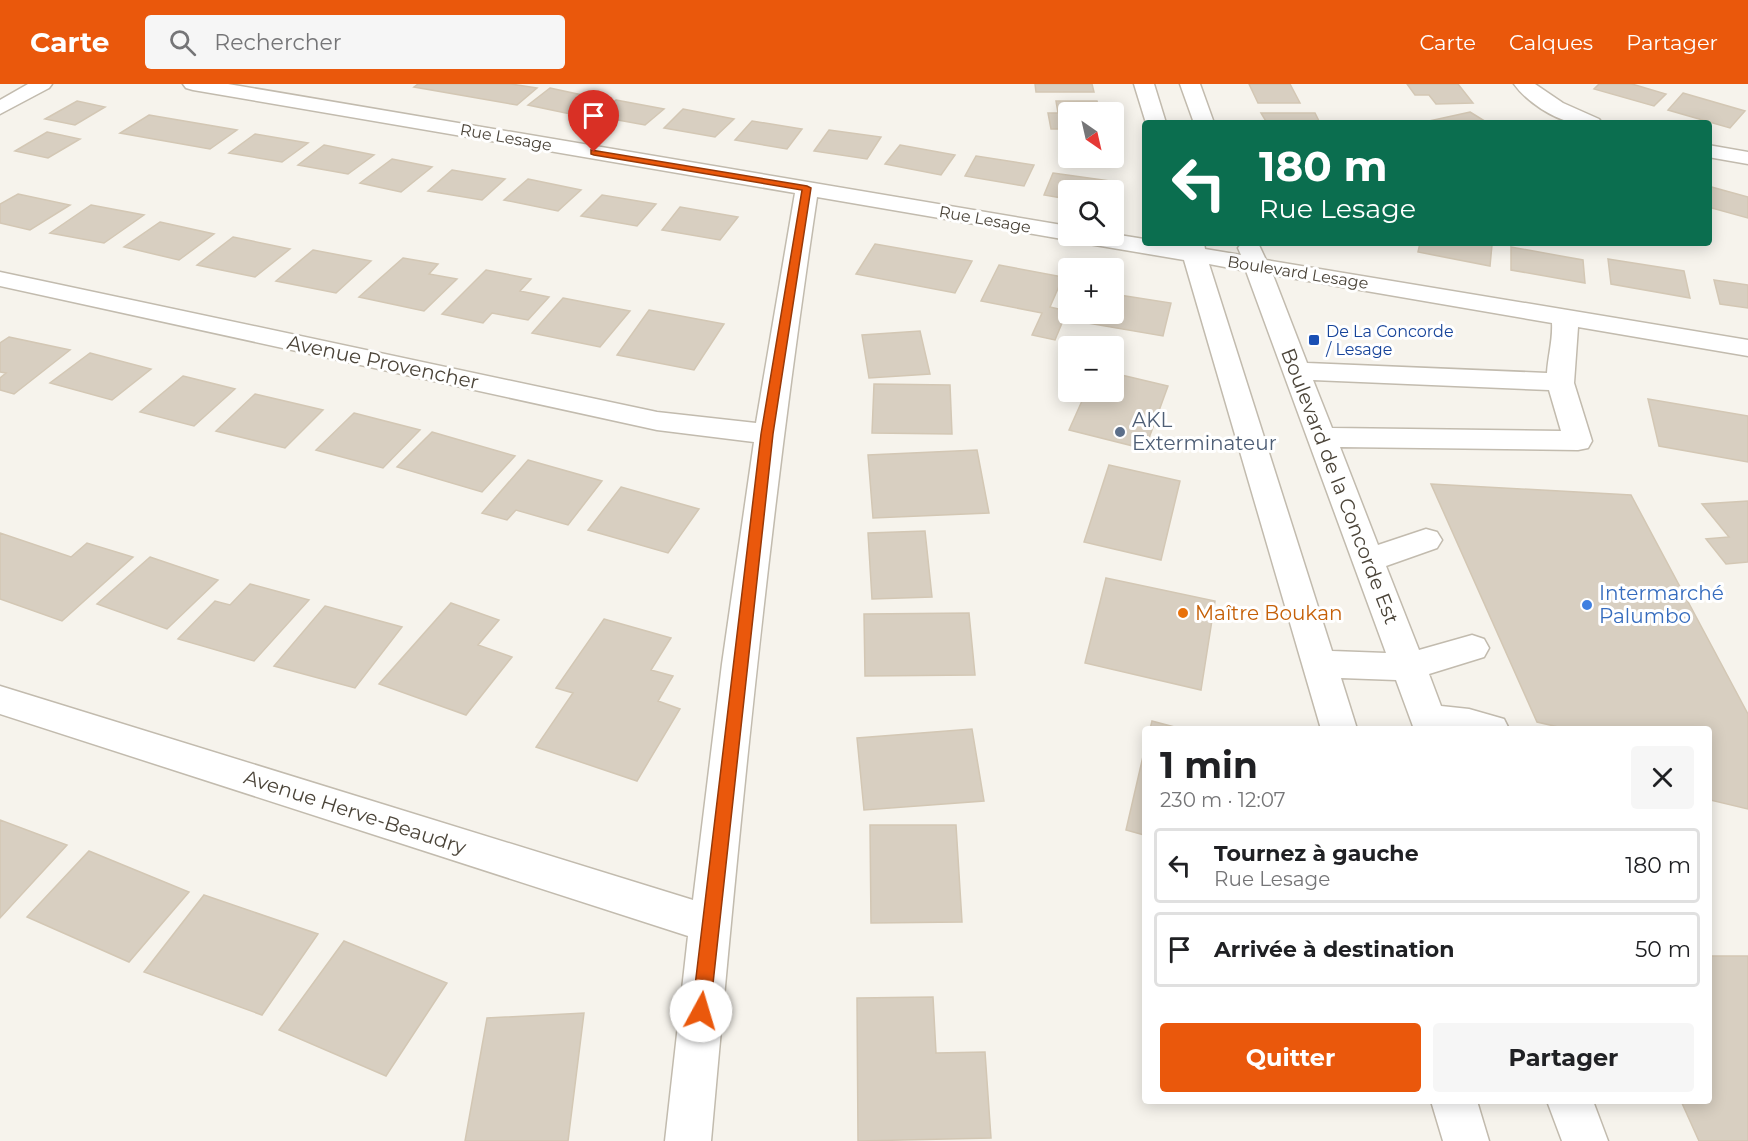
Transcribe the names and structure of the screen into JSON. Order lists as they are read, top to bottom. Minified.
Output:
{"streets":{"street":["Rue Lesage","Boulevard Lesage","Avenue Provencher","Boulevard de la Concorde Est","Avenue Herve-Beaudry"]},"crossings":[["Boulevard Lesage","Boulevard de la Concorde Est"]],"places":{"transit":["De La Concorde / Lesage"],"other":["AKL Exterminateur","Intermarché Palumbo","Maître Boukan"]},"north":"bottom right","page":{"header":"Carte","search":"Rechercher","nav":["Carte","Calques","Partager"],"map_buttons":["+","−"],"turn":["180 m","Rue Lesage"],"heading":["1 min","230 m · 12:07"],"list":[{"name":"Tournez à gauche","note":"Rue Lesage","value":"180 m"},{"name":"Arrivée à destination","value":"50 m"}],"buttons":["Quitter","Partager"]}}
